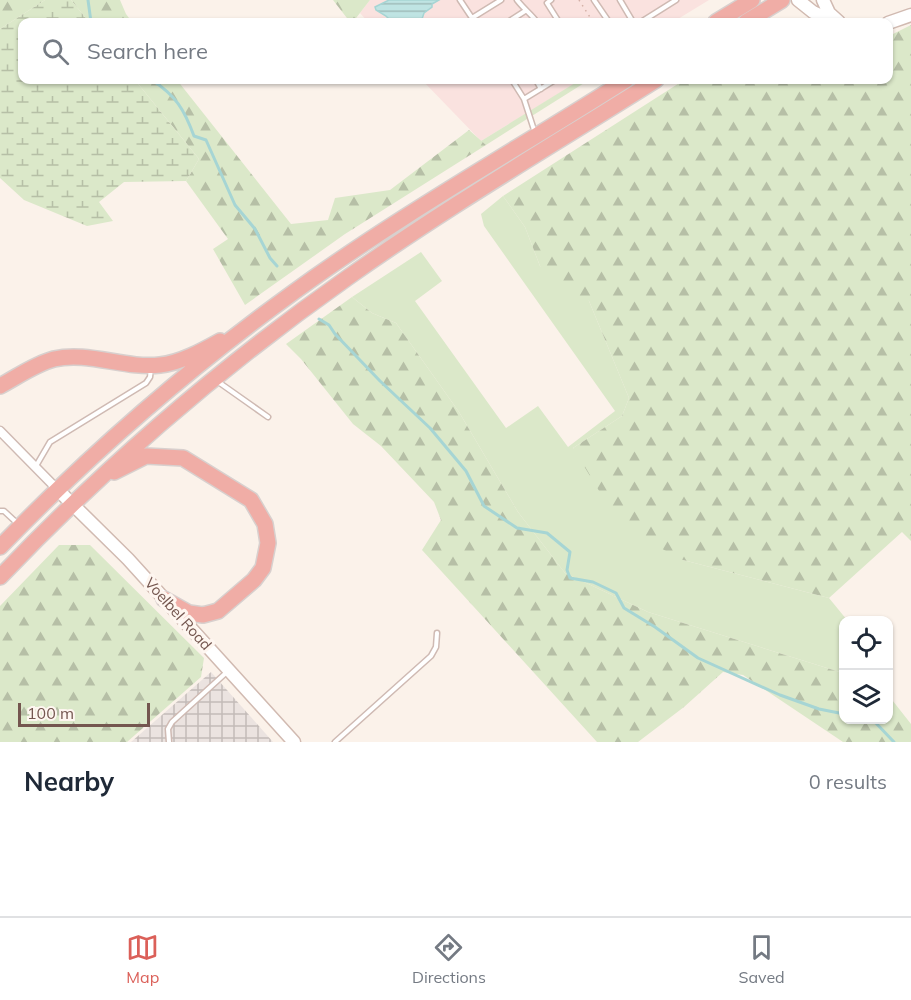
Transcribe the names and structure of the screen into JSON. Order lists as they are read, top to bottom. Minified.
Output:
{"streets":{"street":["Voelbel Road"]},"scale_bar":"100 m","page":{"search":"Search here","scale":"100 m","heading":["Nearby","0 results"],"nav":["Map","Directions","Saved"]}}
